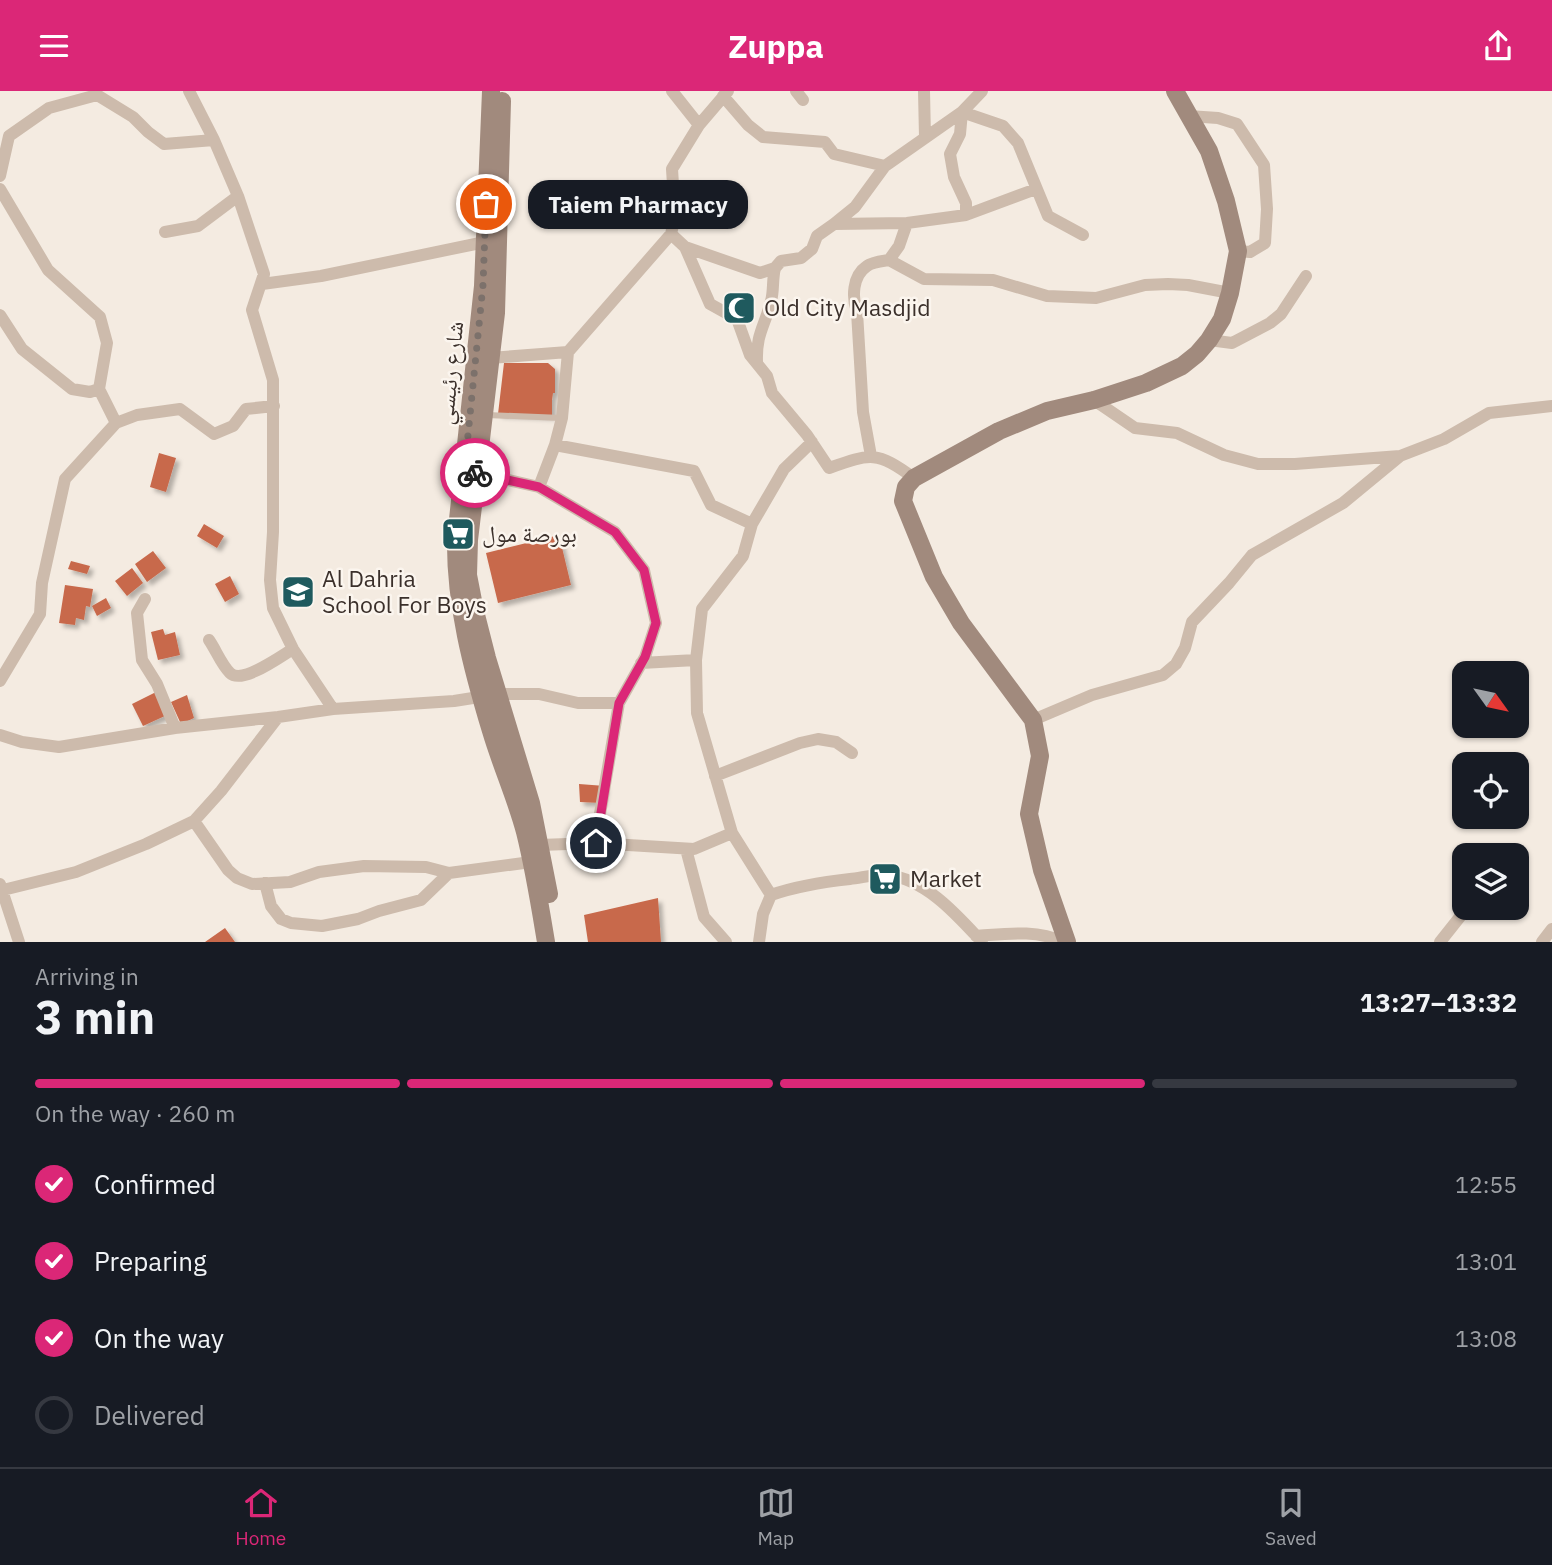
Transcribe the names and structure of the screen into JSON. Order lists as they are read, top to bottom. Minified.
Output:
{"streets":{"main road":["شارع رئيسي"]},"places":{"other":["Taiem Pharmacy"],"mosque":["Old City Masdjid"],"supermarket":["بورصة مول","Market"],"school or university":["Al Dahria School For Boys"]},"north":"bottom right","page":{"header":"Zuppa","bubble":"Taiem Pharmacy","heading":["3 min","Arriving in","13:27–13:32"],"bar":"On the way · 260 m","list":[["Confirmed","12:55"],["Preparing","13:01"],["On the way","13:08"],"Delivered"],"tabs":["Home","Map","Saved"]}}
